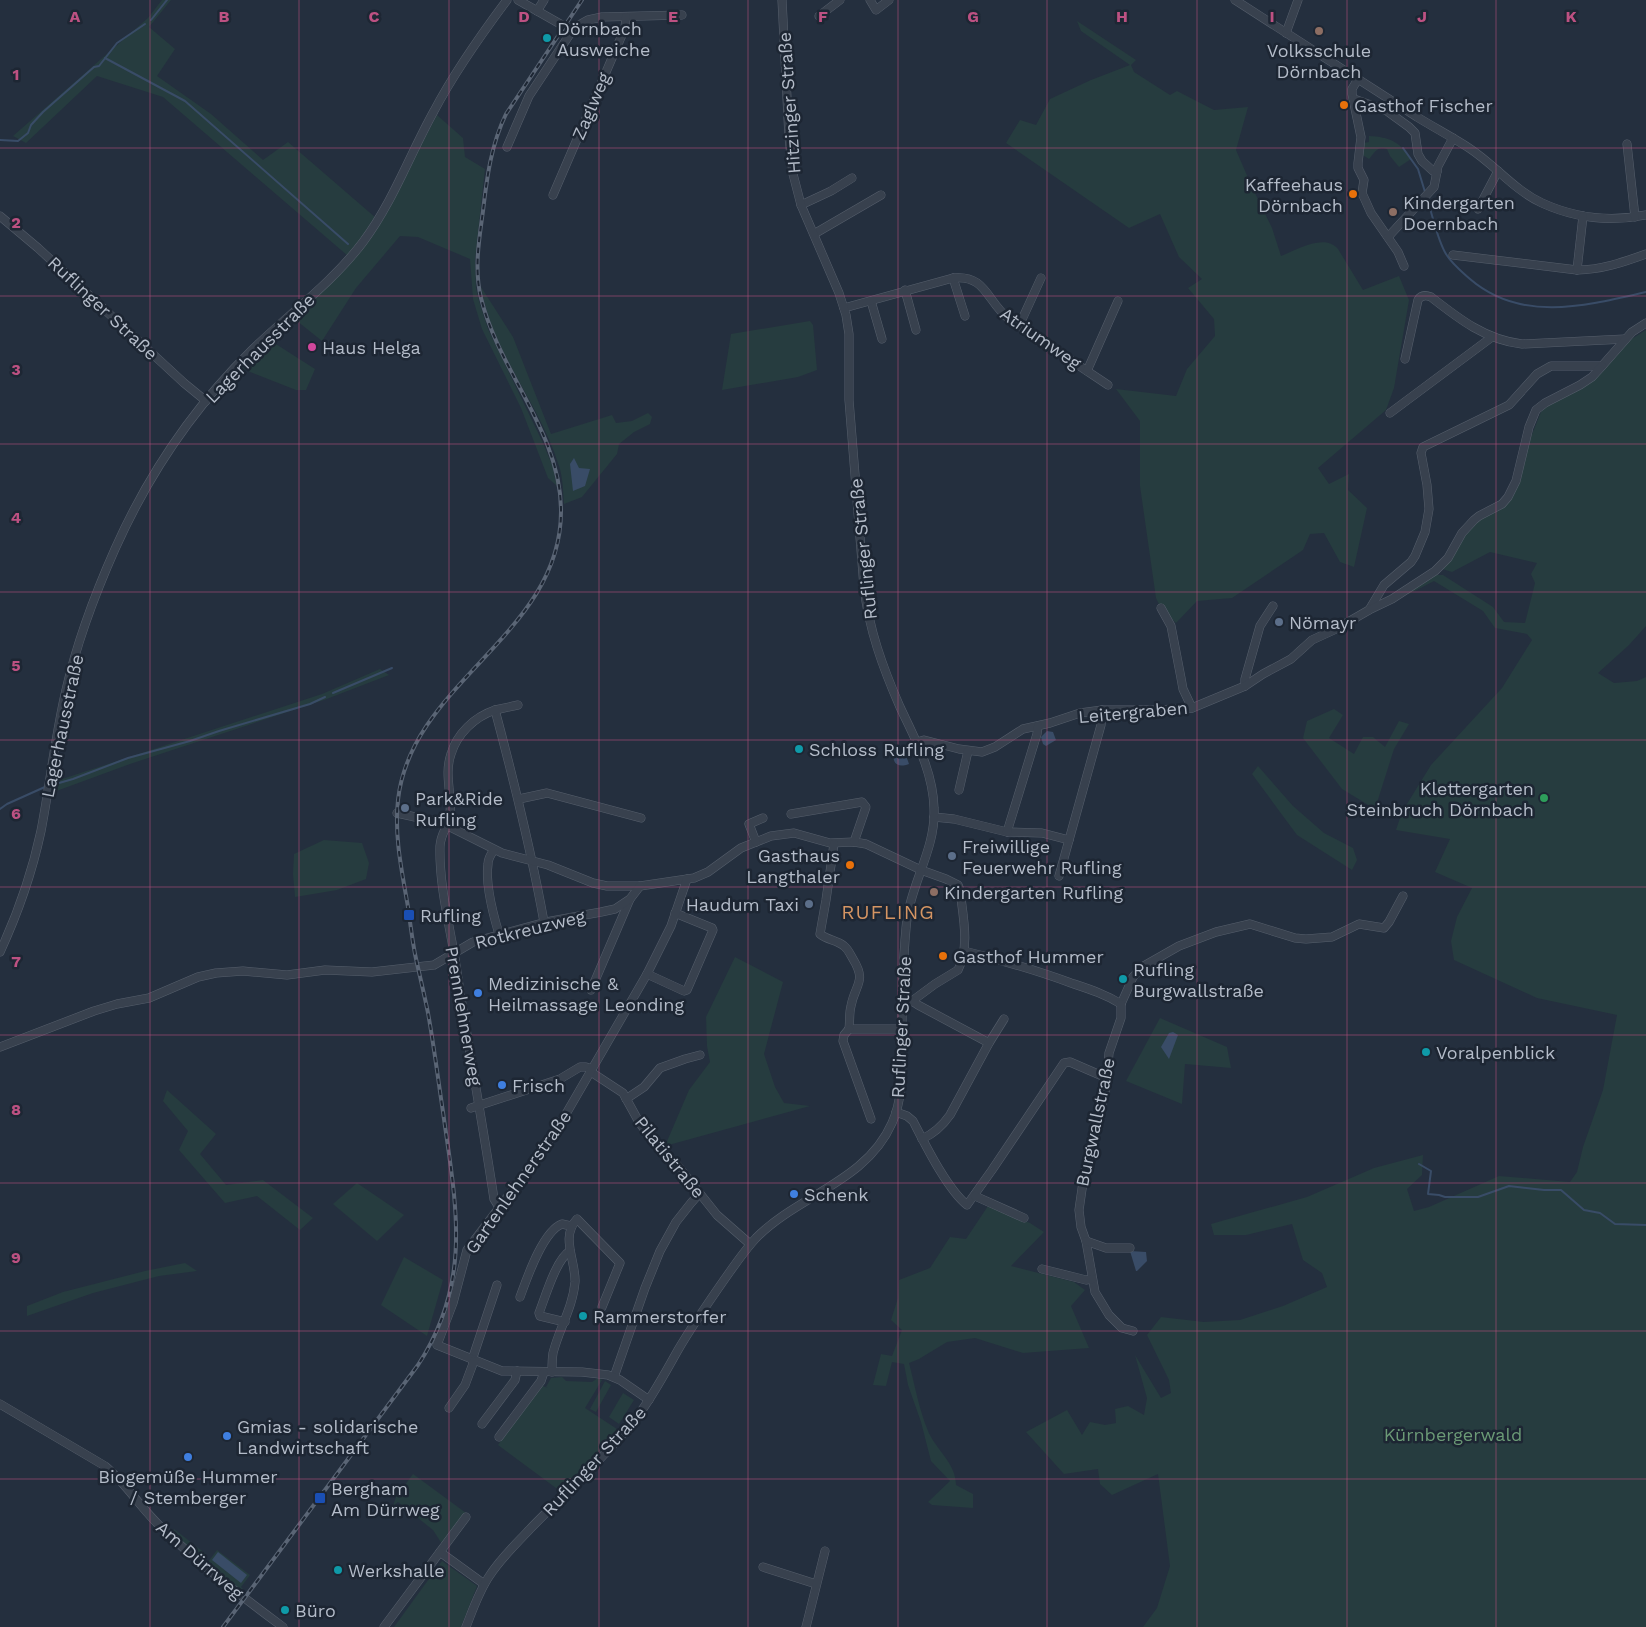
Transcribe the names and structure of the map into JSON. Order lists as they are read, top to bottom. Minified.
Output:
{"streets":{"street":["Hitzinger Straße","Zaglweg","Ruflinger Straße","Atriumweg","Lagerhausstraße","Leitergraben","Rotkreuzweg","Prennlehnerweg","Burgwallstraße","Pilatistraße","Gartenlehnerstraße","Am Dürrweg"]},"crossings":[["Hitzinger Straße","Ruflinger Straße"],["Hitzinger Straße","Atriumweg"],["Ruflinger Straße","Atriumweg"],["Ruflinger Straße","Lagerhausstraße"],["Ruflinger Straße","Leitergraben"],["Ruflinger Straße","Pilatistraße"],["Rotkreuzweg","Prennlehnerweg"],["Prennlehnerweg","Gartenlehnerstraße"],["Pilatistraße","Gartenlehnerstraße"]],"districts":["RUFLING"],"parks":["Kürnbergerwald"],"places":{"other":["Volksschule Dörnbach","Dörnbach Ausweiche","Gasthof Fischer","Kaffeehaus Dörnbach","Kindergarten Doernbach","Haus Helga","Nömayr","Schloss Rufling","Klettergarten Steinbruch Dörnbach","Park&Ride Rufling","Freiwillige Feuerwehr Rufling","Gasthaus Langthaler","Kindergarten Rufling","Haudum Taxi","Gasthof Hummer","Rufling Burgwallstraße","Medizinische & Heilmassage Leonding","Voralpenblick","Frisch","Schenk","Rammerstorfer","Gmias - solidarische Landwirtschaft","Biogemüße Hummer / Stemberger","Werkshalle","Büro"],"transit":["Rufling","Bergham Am Dürrweg"]},"grid":{"columns":["A","B","C","D","E","F","G","H","I","J","K"],"rows":["1","2","3","4","5","6","7","8","9"]}}
